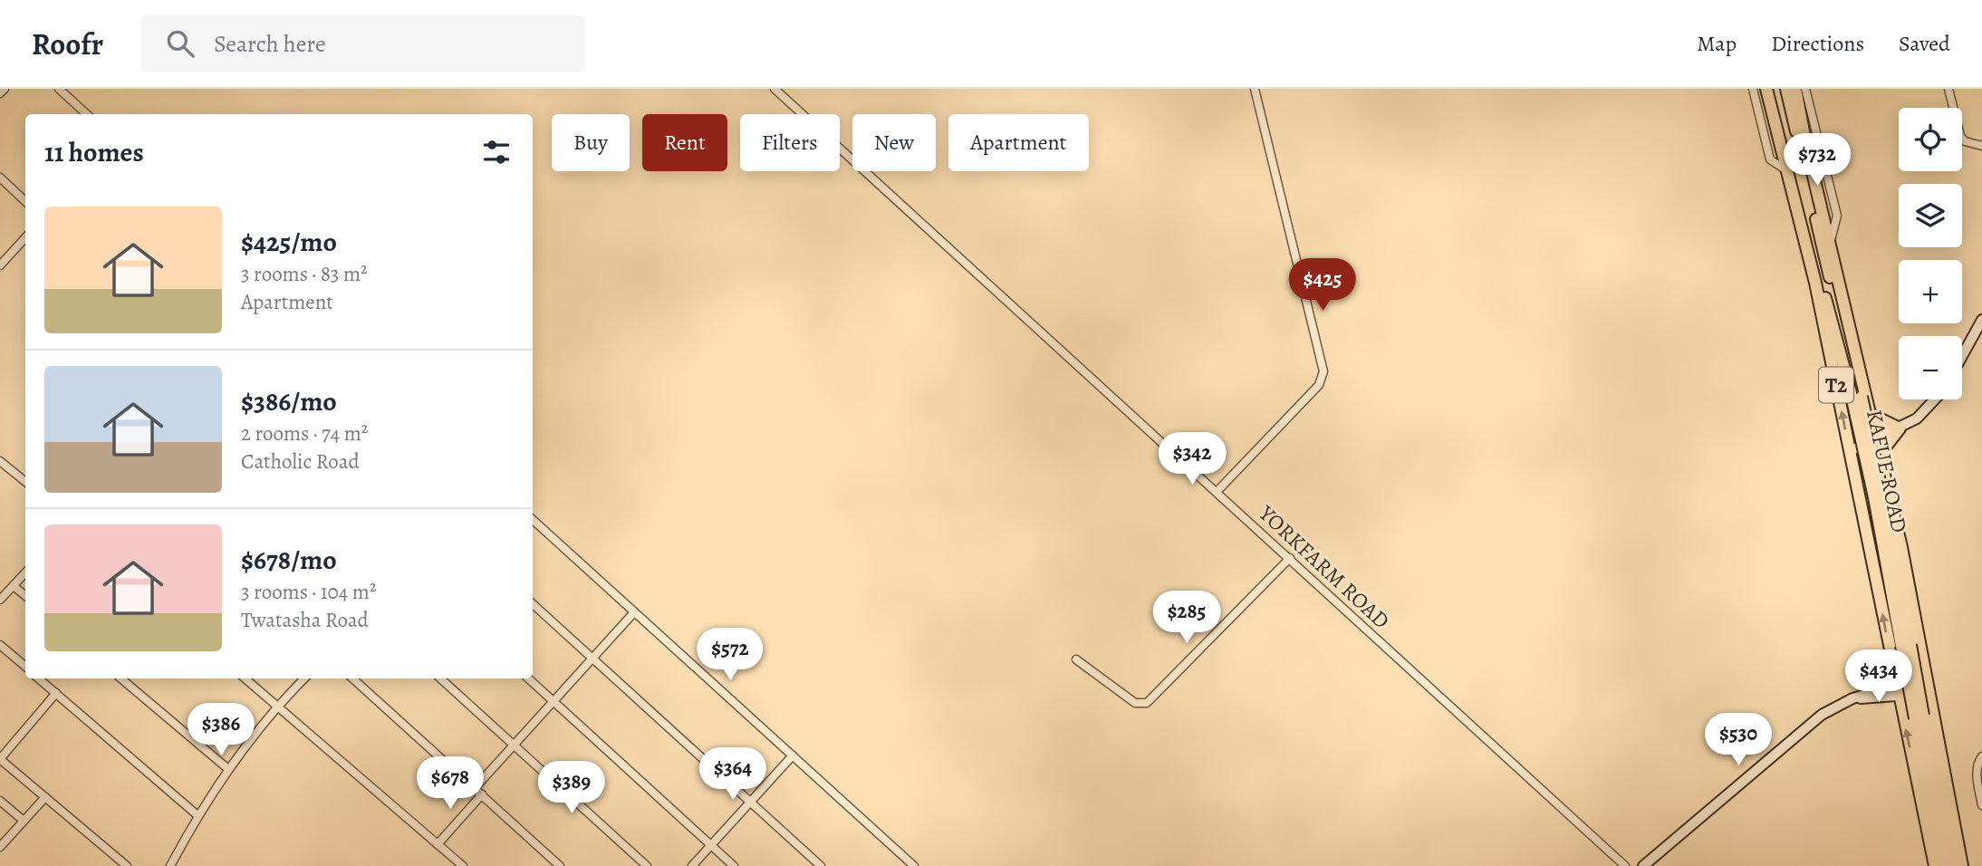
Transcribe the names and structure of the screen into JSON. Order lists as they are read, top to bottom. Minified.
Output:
{"streets":{"main road":["T2","KAFUE ROAD"],"street":["YORKFARM ROAD"]},"page":{"header":"Roofr","search":"Search here","nav":["Map","Directions","Saved"],"map_buttons":["+","−"],"chip":["Buy","Rent","Filters","New","Apartment"],"heading":"11 homes","price":["$732","$425","$342","$285","$572","$434","$386","$530","$364","$678","$389"],"list":[{"name":"$425/mo","note":"3 rooms · 83 m² · Apartment"},{"name":"$386/mo","note":"2 rooms · 74 m² · Catholic Road"},{"name":"$678/mo","note":"3 rooms · 104 m² · Twatasha Road"}]}}
